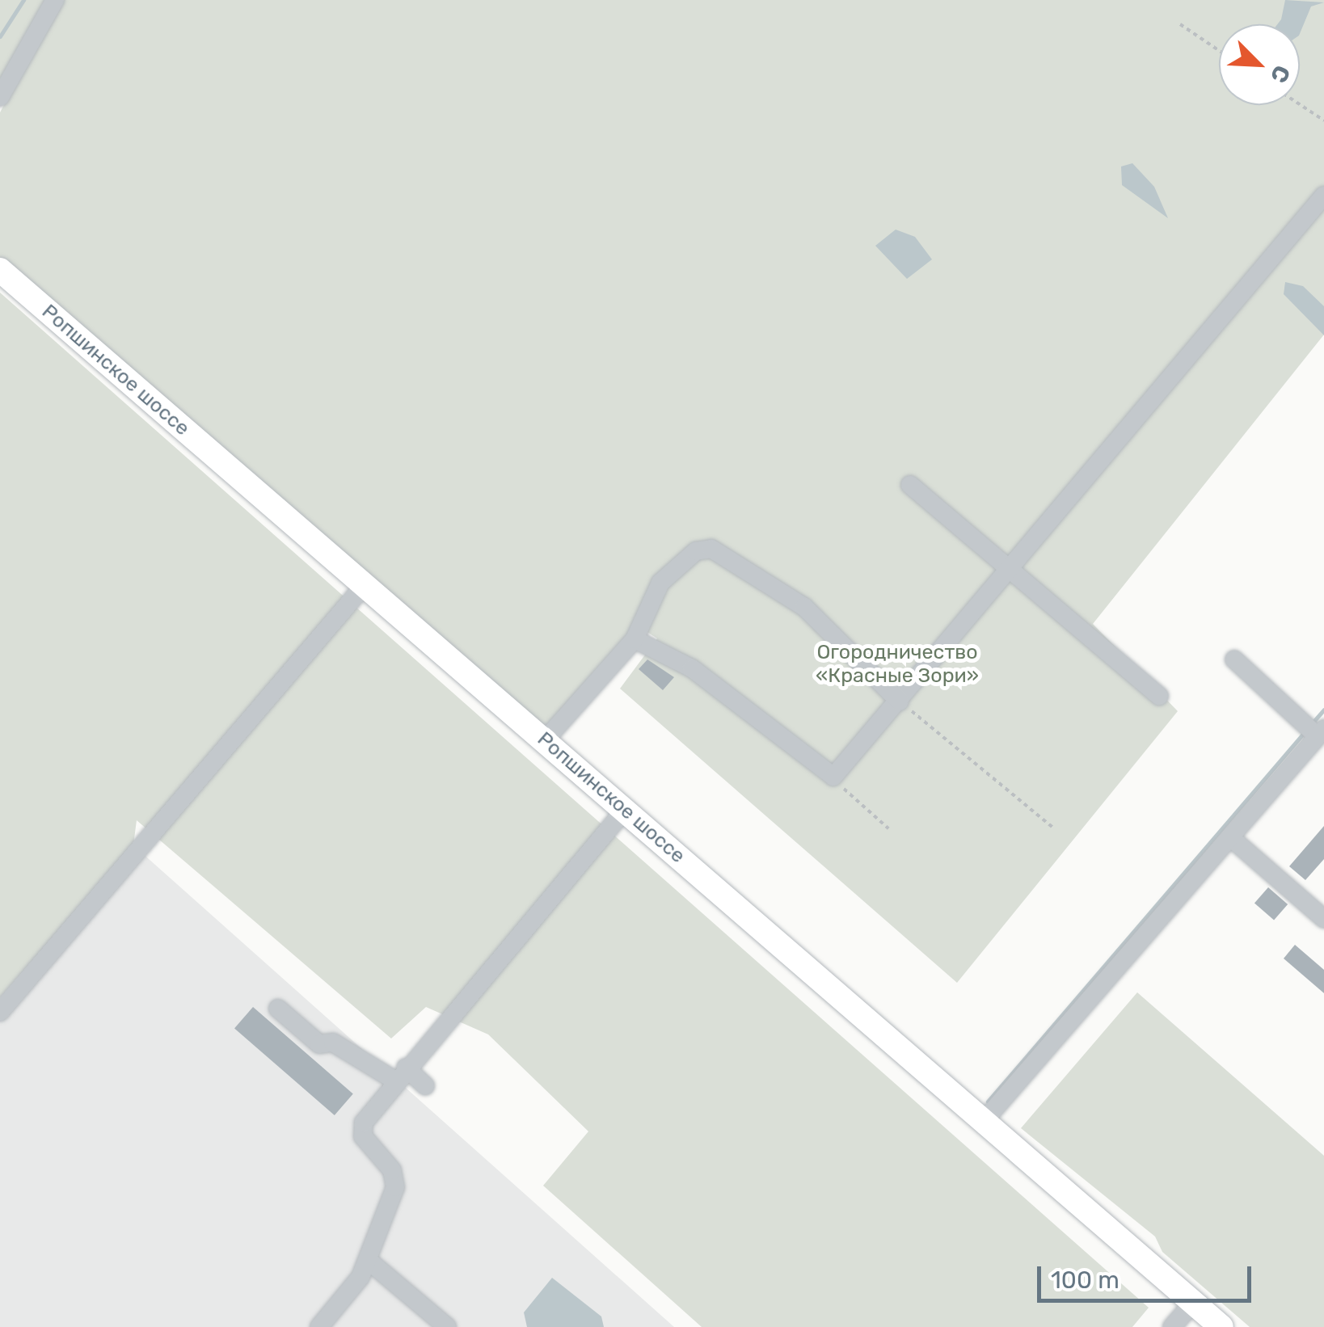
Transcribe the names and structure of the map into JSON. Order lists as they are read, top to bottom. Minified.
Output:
{"streets":{"main road":["Ропшинское шоссе"]},"parks":["Огородничество «Красные Зори»"],"scale_bar":"100 m","north":"bottom right"}
